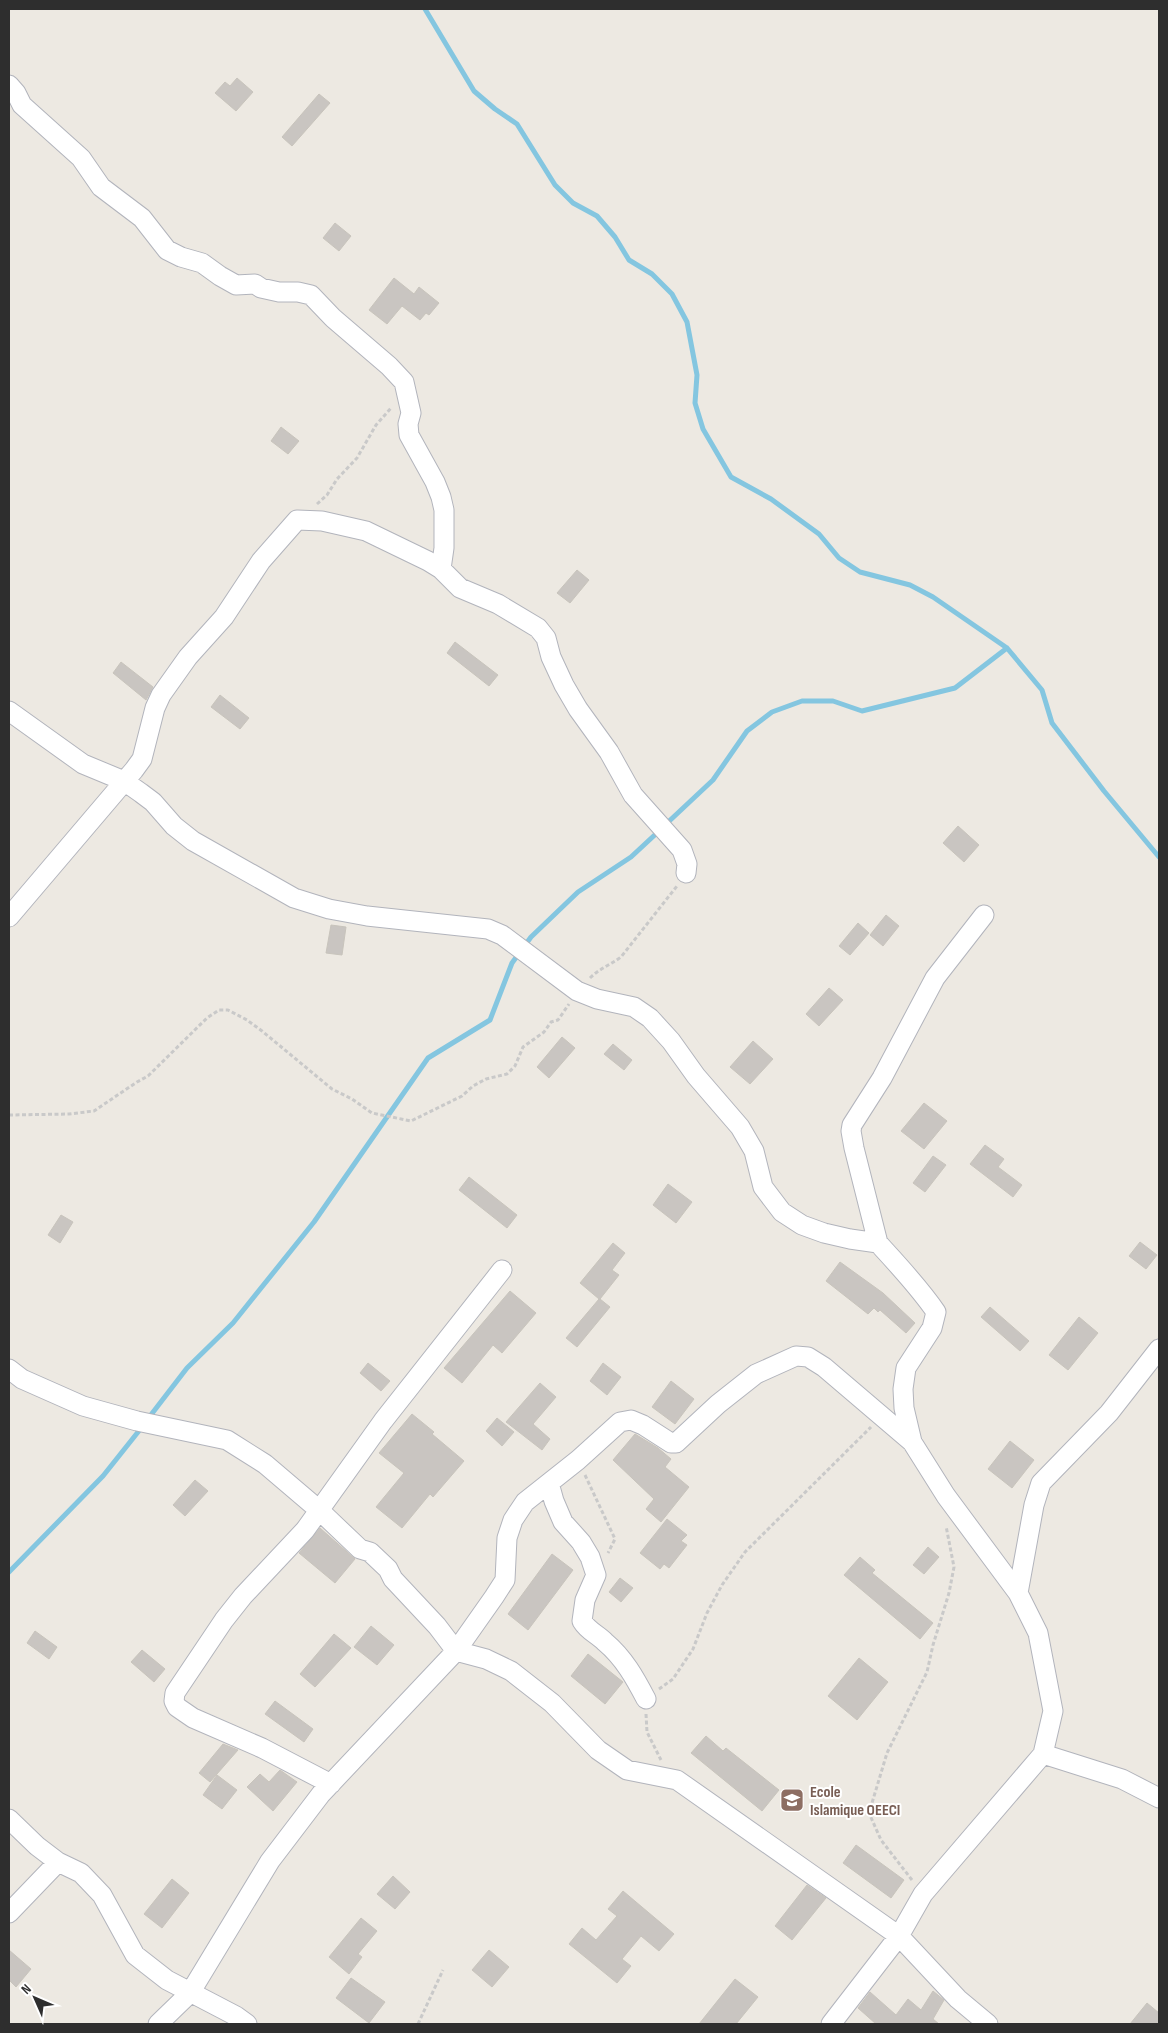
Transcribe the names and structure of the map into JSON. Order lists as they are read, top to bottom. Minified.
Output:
{"places":{"school or university":["Ecole Islamique OEECI"]},"north":"top left"}
